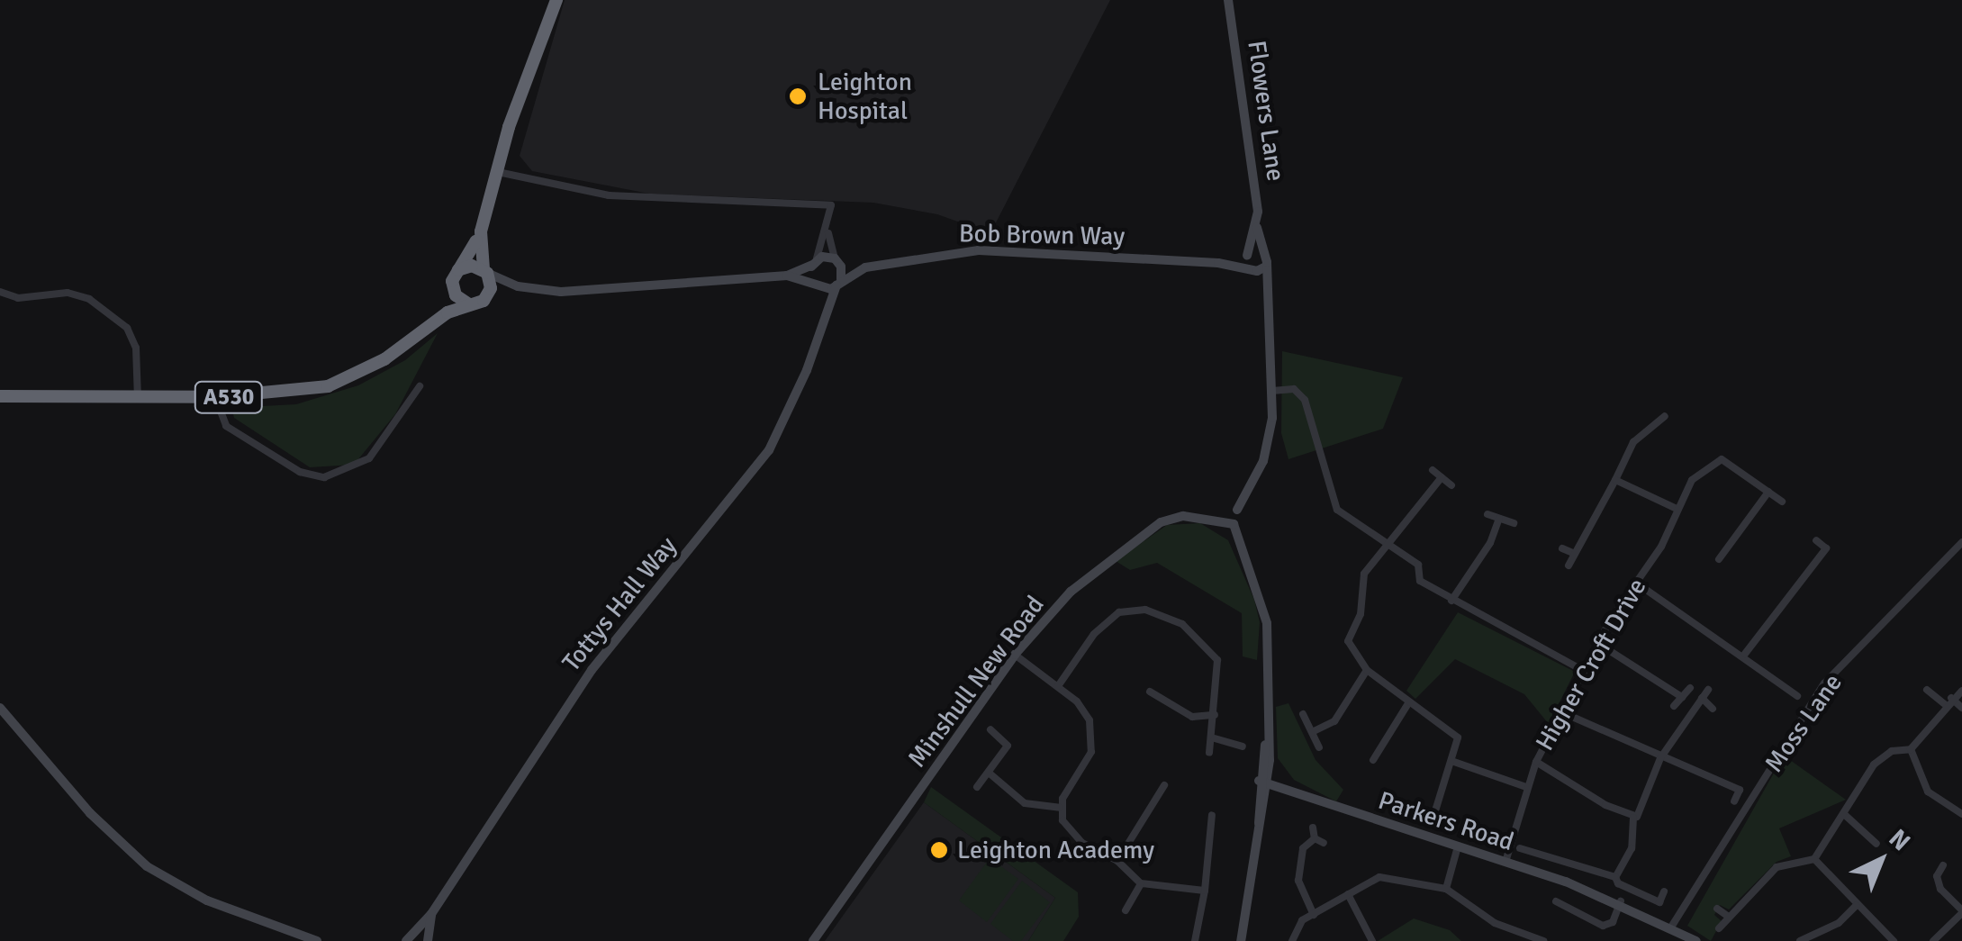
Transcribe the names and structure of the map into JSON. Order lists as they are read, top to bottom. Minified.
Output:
{"streets":{"highway":["A530"],"street":["Flowers Lane","Bob Brown Way","Tottys Hall Way","Higher Croft Drive","Minshull New Road","Moss Lane","Parkers Road"]},"crossings":[["Flowers Lane","Bob Brown Way"],["Bob Brown Way","Tottys Hall Way"],["Higher Croft Drive","Parkers Road"],["Moss Lane","Parkers Road"]],"places":["Leighton Hospital","Leighton Academy"],"north":"top right"}
